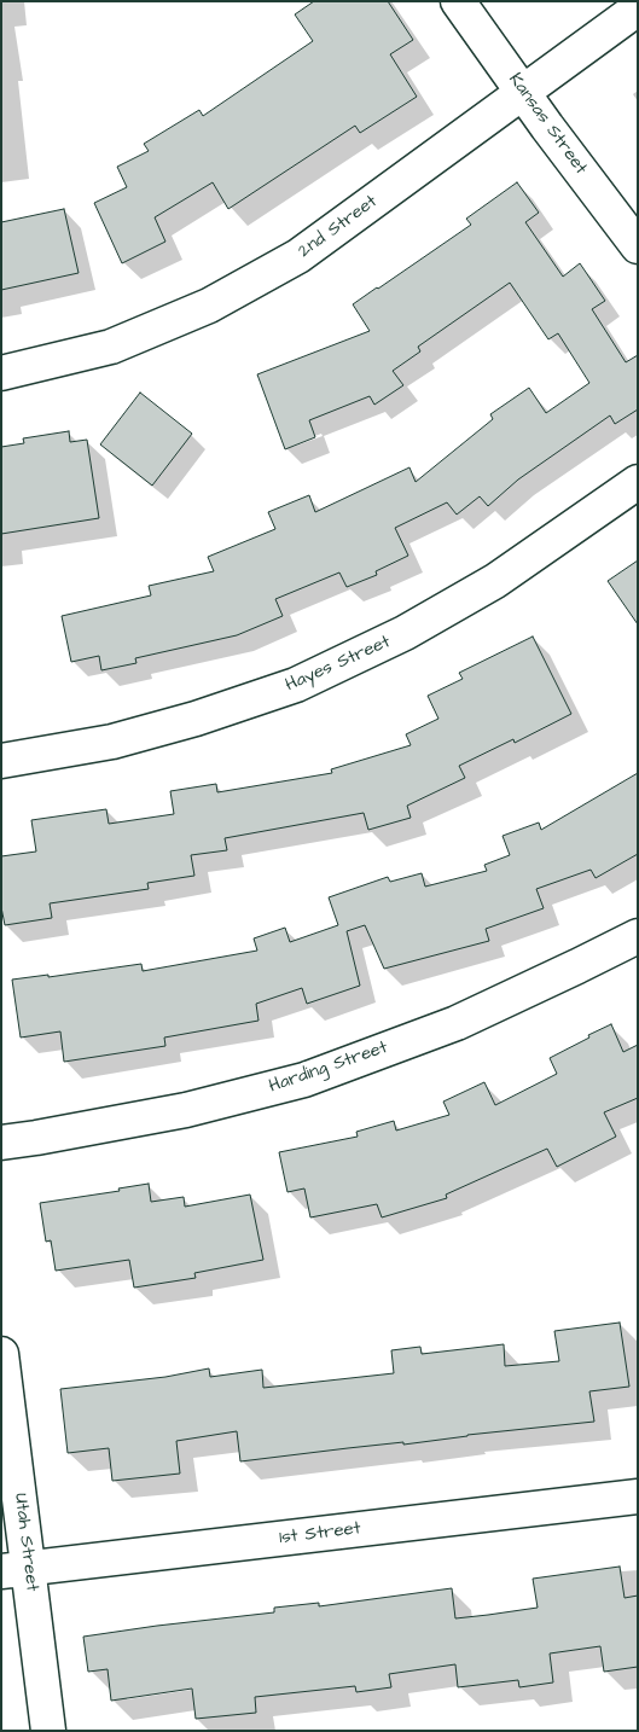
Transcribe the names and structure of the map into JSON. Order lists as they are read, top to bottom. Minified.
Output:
{"streets":{"street":["Kansas Street","2nd Street","Hayes Street","Harding Street","1st Street","Utah Street"]},"crossings":[["Kansas Street","2nd Street"],["1st Street","Utah Street"]]}
